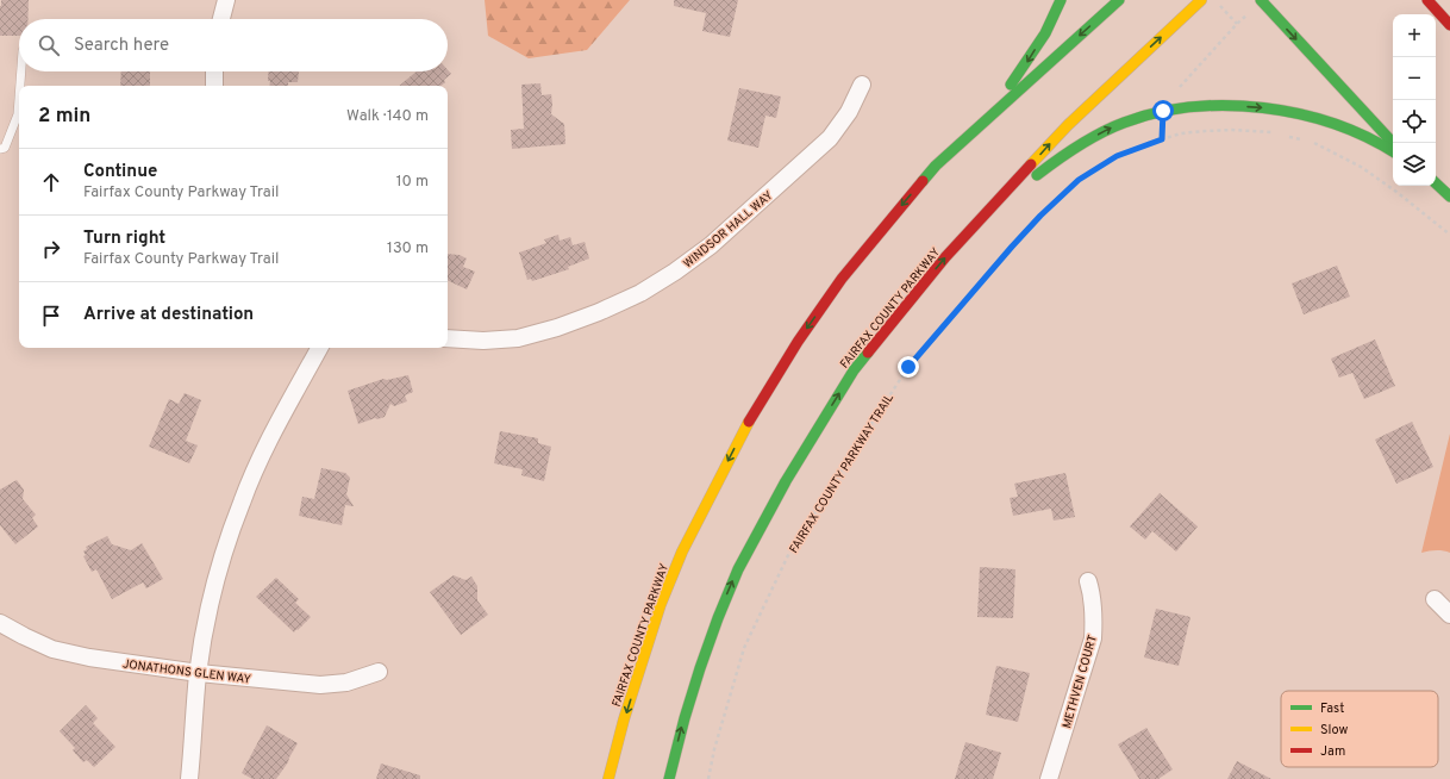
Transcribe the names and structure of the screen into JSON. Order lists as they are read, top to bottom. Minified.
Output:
{"streets":{"highway":["FAIRFAX COUNTY PARKWAY"],"street":["WINDSOR HALL WAY","JONATHONS GLEN WAY","METHVEN COURT"],"path":["FAIRFAX COUNTY PARKWAY TRAIL"]},"legend":["Fast","Slow","Jam"],"page":{"map_buttons":["+","−"],"search":"Search here","heading":["2 min","Walk · 140 m"],"list":[["Continue","Fairfax County Parkway Trail","10 m"],["Turn right","Fairfax County Parkway Trail","130 m"],"Arrive at destination"]}}
